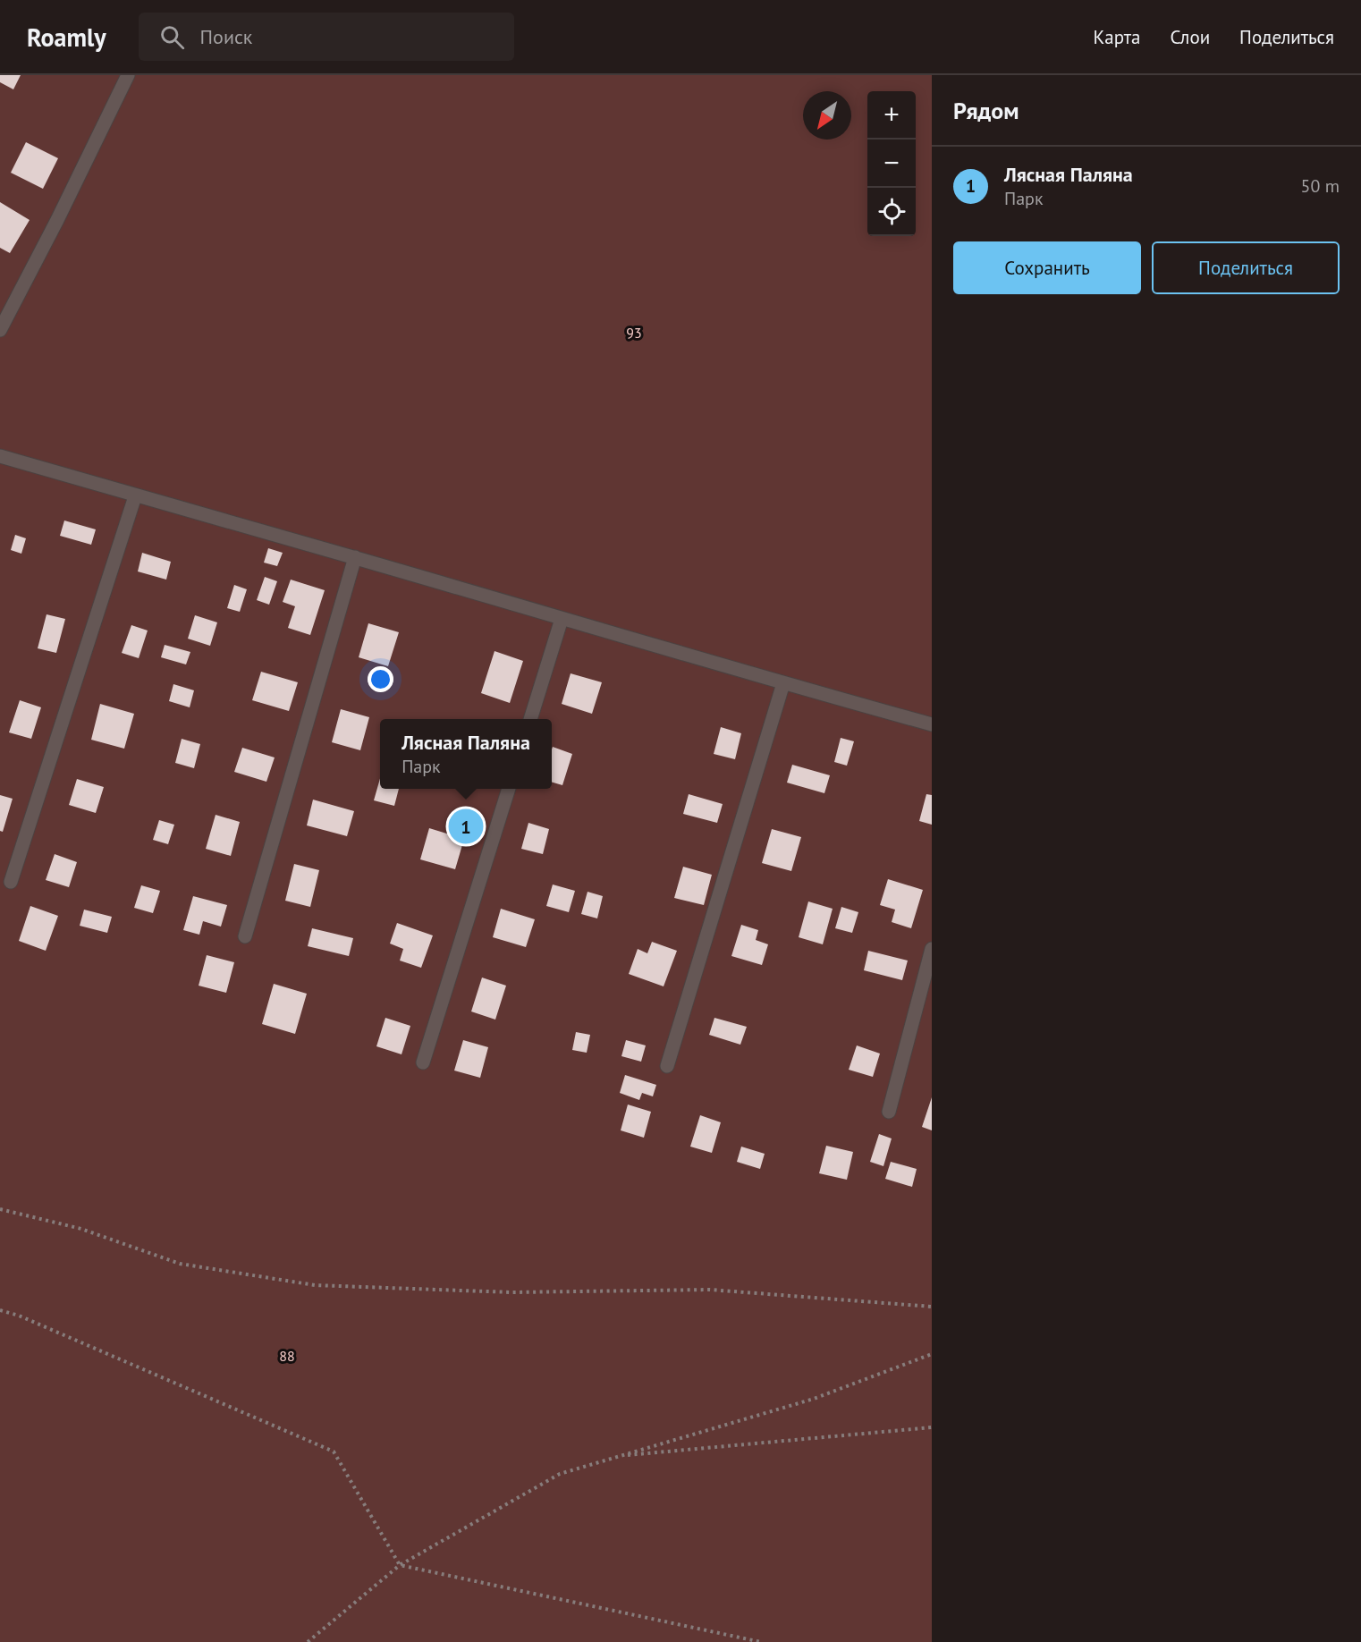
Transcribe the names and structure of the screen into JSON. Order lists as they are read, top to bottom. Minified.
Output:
{"parks":["93","88"],"north":"bottom left","page":{"header":"Roamly","search":"Поиск","nav":["Карта","Слои","Поделиться"],"heading":"Рядом","map_buttons":["+","−"],"list":[{"mark":"1","name":"Лясная Паляна","note":"Парк","value":"50 m"}],"buttons":["Сохранить","Поделиться"],"popup":["Лясная Паляна","Парк"],"pins":"1"}}
